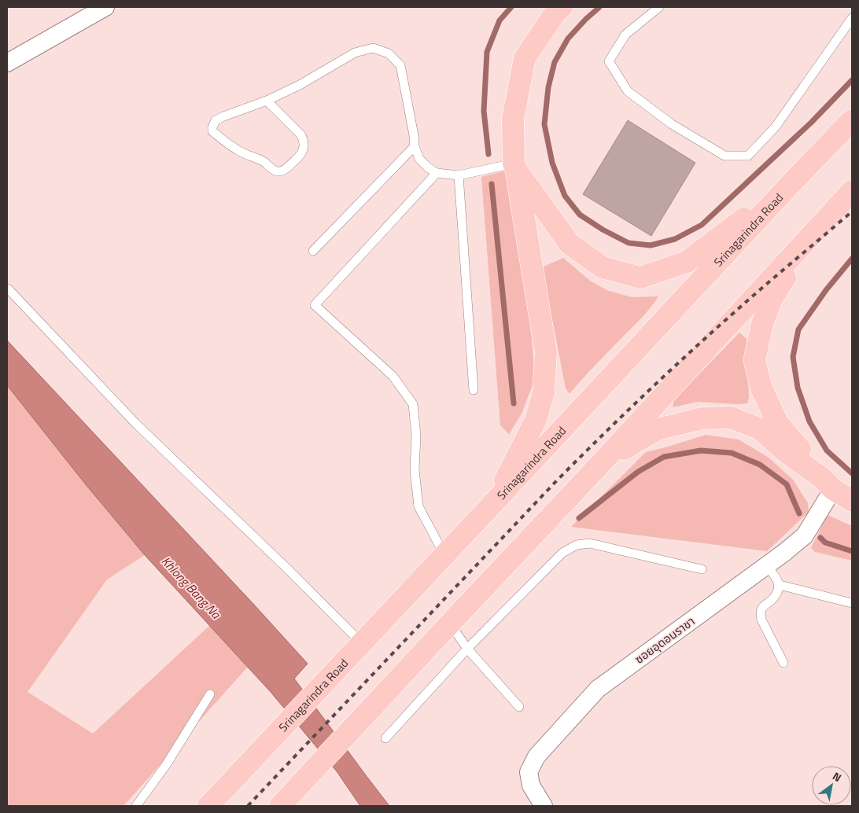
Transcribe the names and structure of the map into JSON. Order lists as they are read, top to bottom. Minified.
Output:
{"streets":{"main road":["Srinagarindra Road"],"street":["ซอยอุดอนราชา"]},"water":["Khlong Bang Na"],"north":"top right"}
